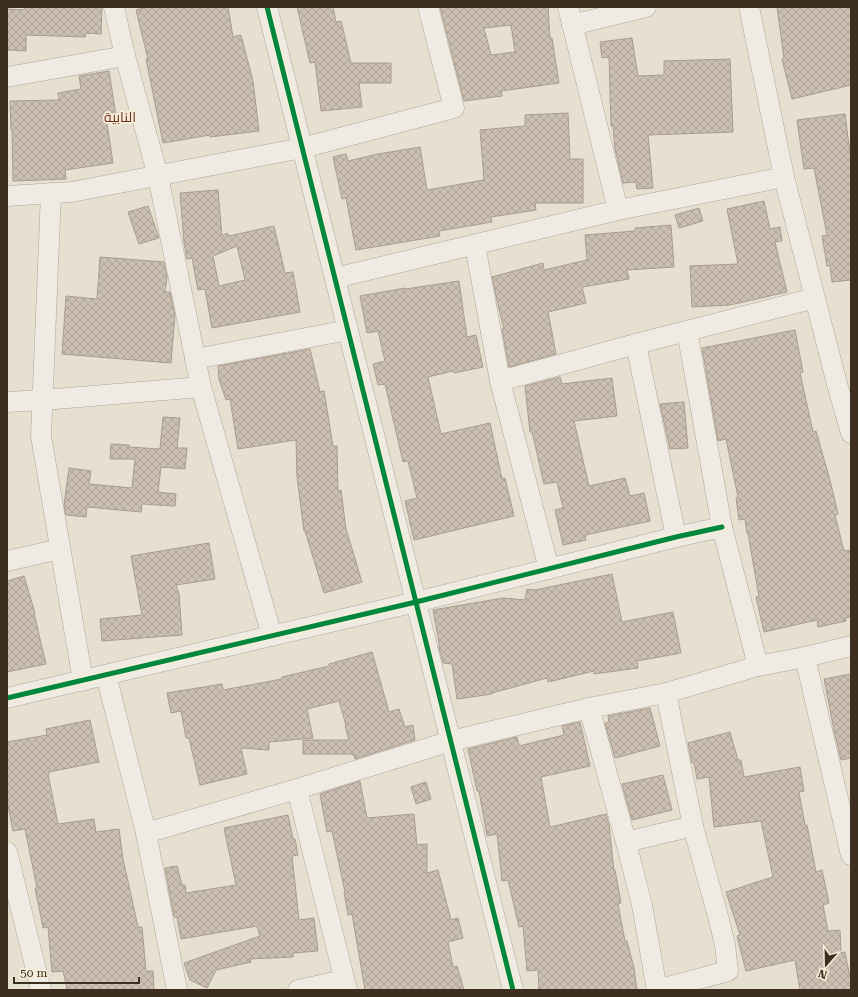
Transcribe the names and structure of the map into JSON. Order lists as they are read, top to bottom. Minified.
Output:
{"districts":["النابية"],"scale_bar":"50 m","north":"bottom"}
